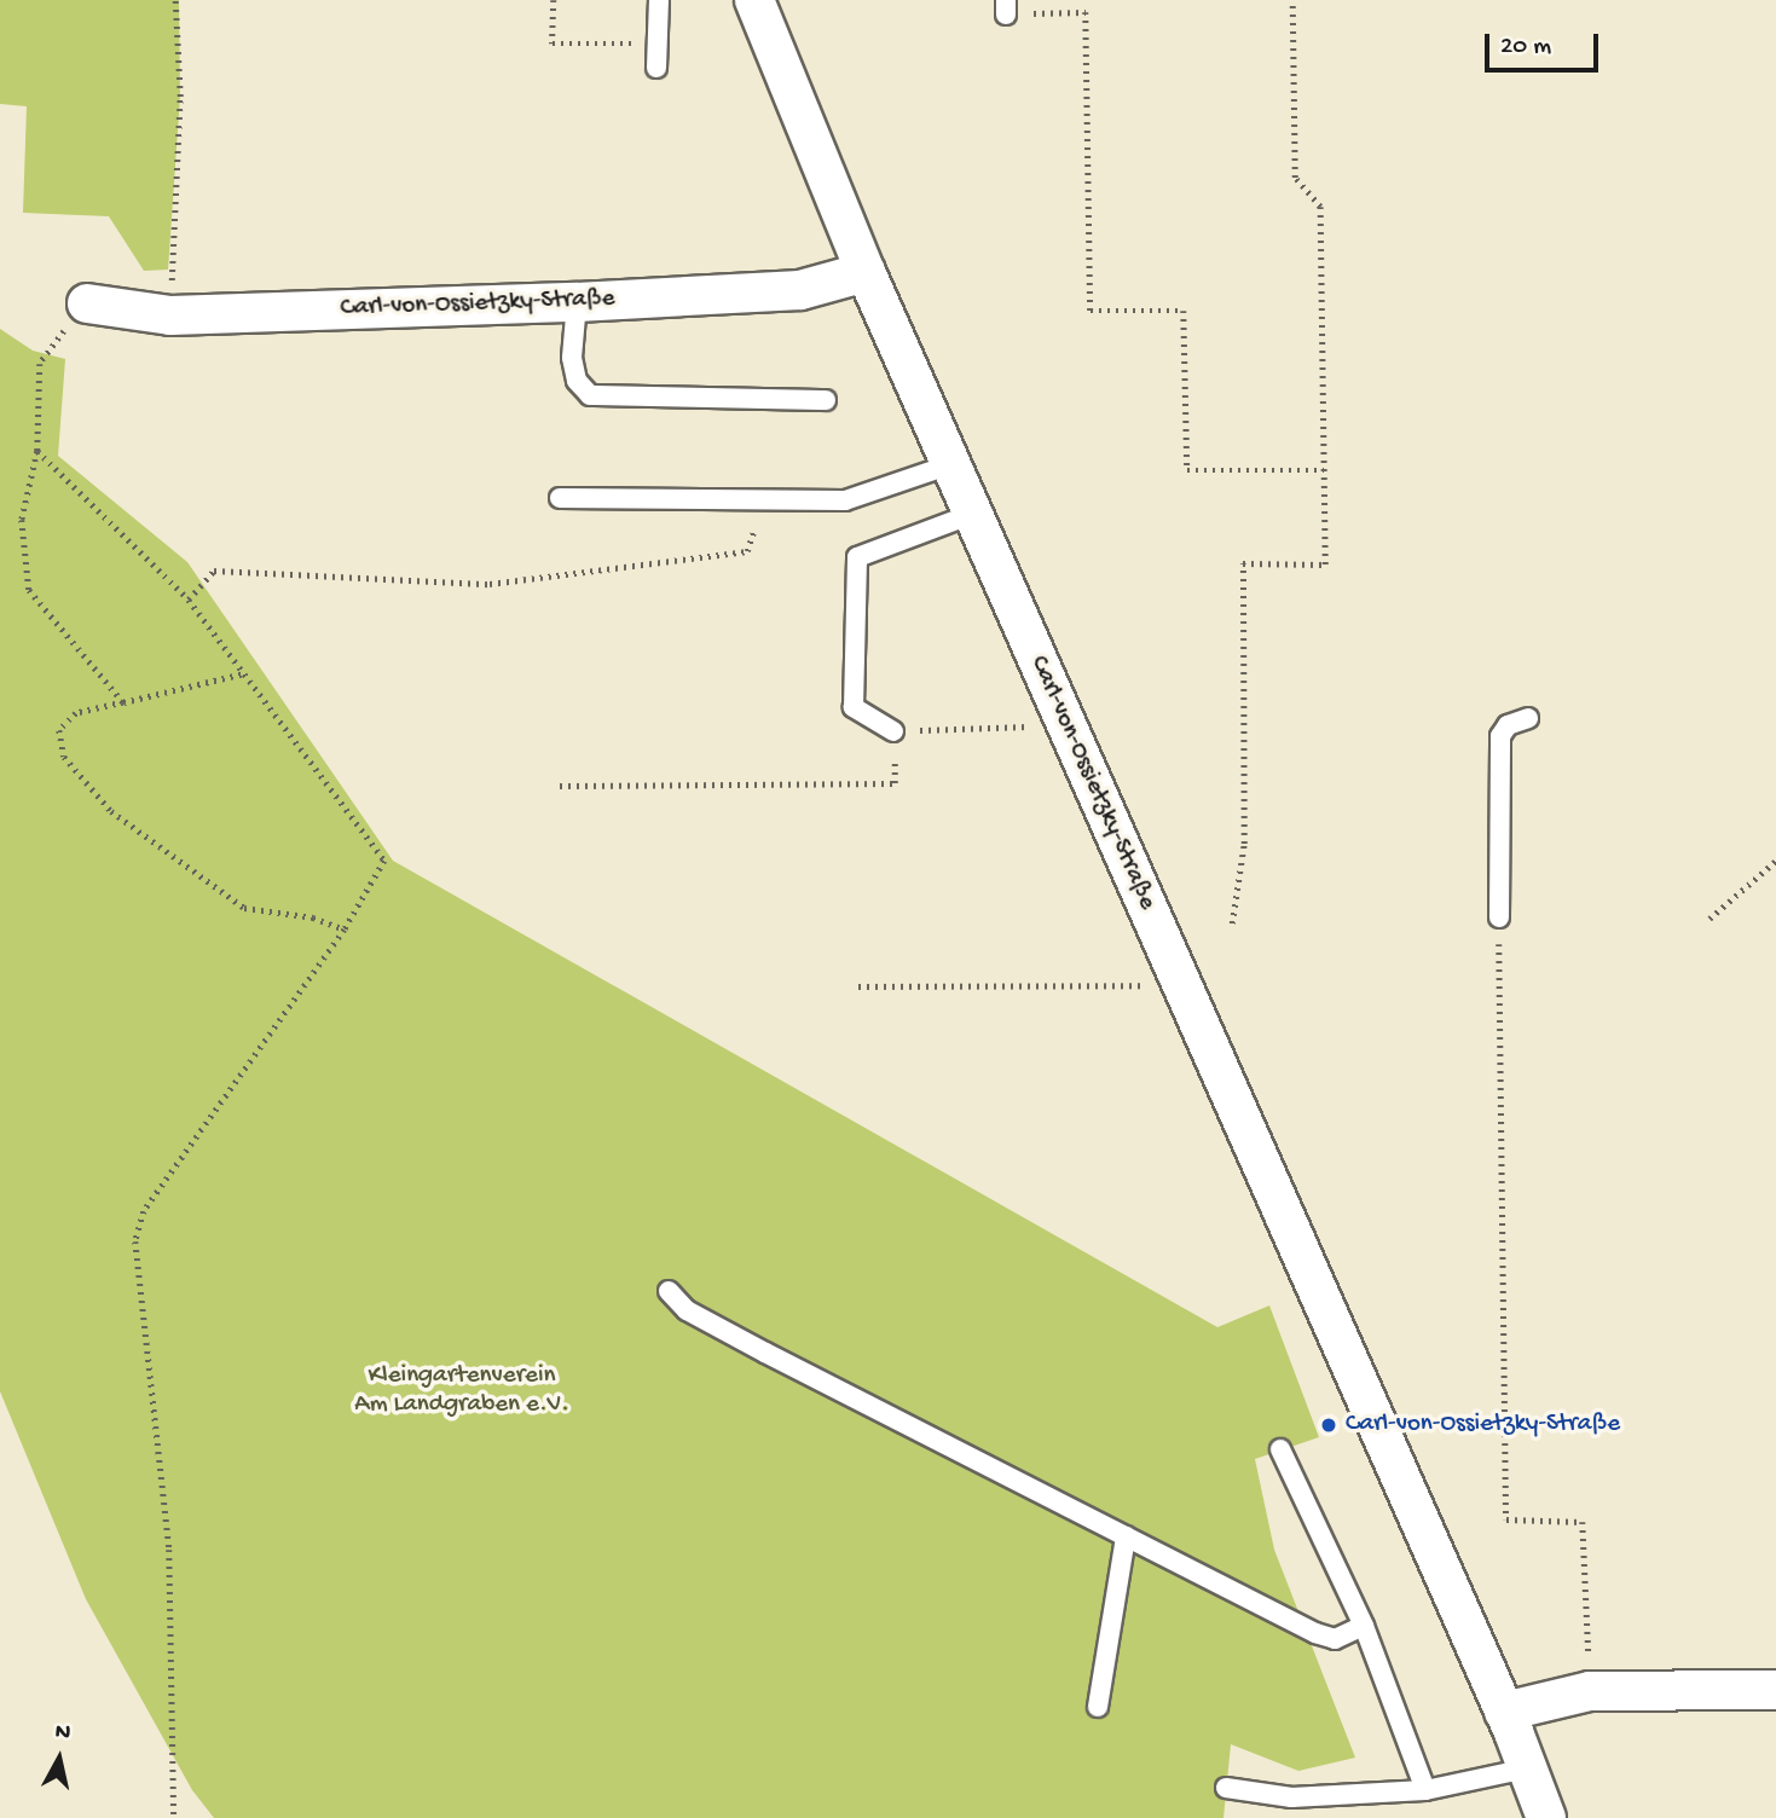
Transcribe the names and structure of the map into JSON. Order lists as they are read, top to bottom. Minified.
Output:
{"streets":{"street":["Carl-von-Ossietzky-Straße"]},"parks":["Kleingartenverein Am Landgraben e.V."],"places":["Carl-von-Ossietzky-Straße"],"scale_bar":"20 m","north":"top"}
